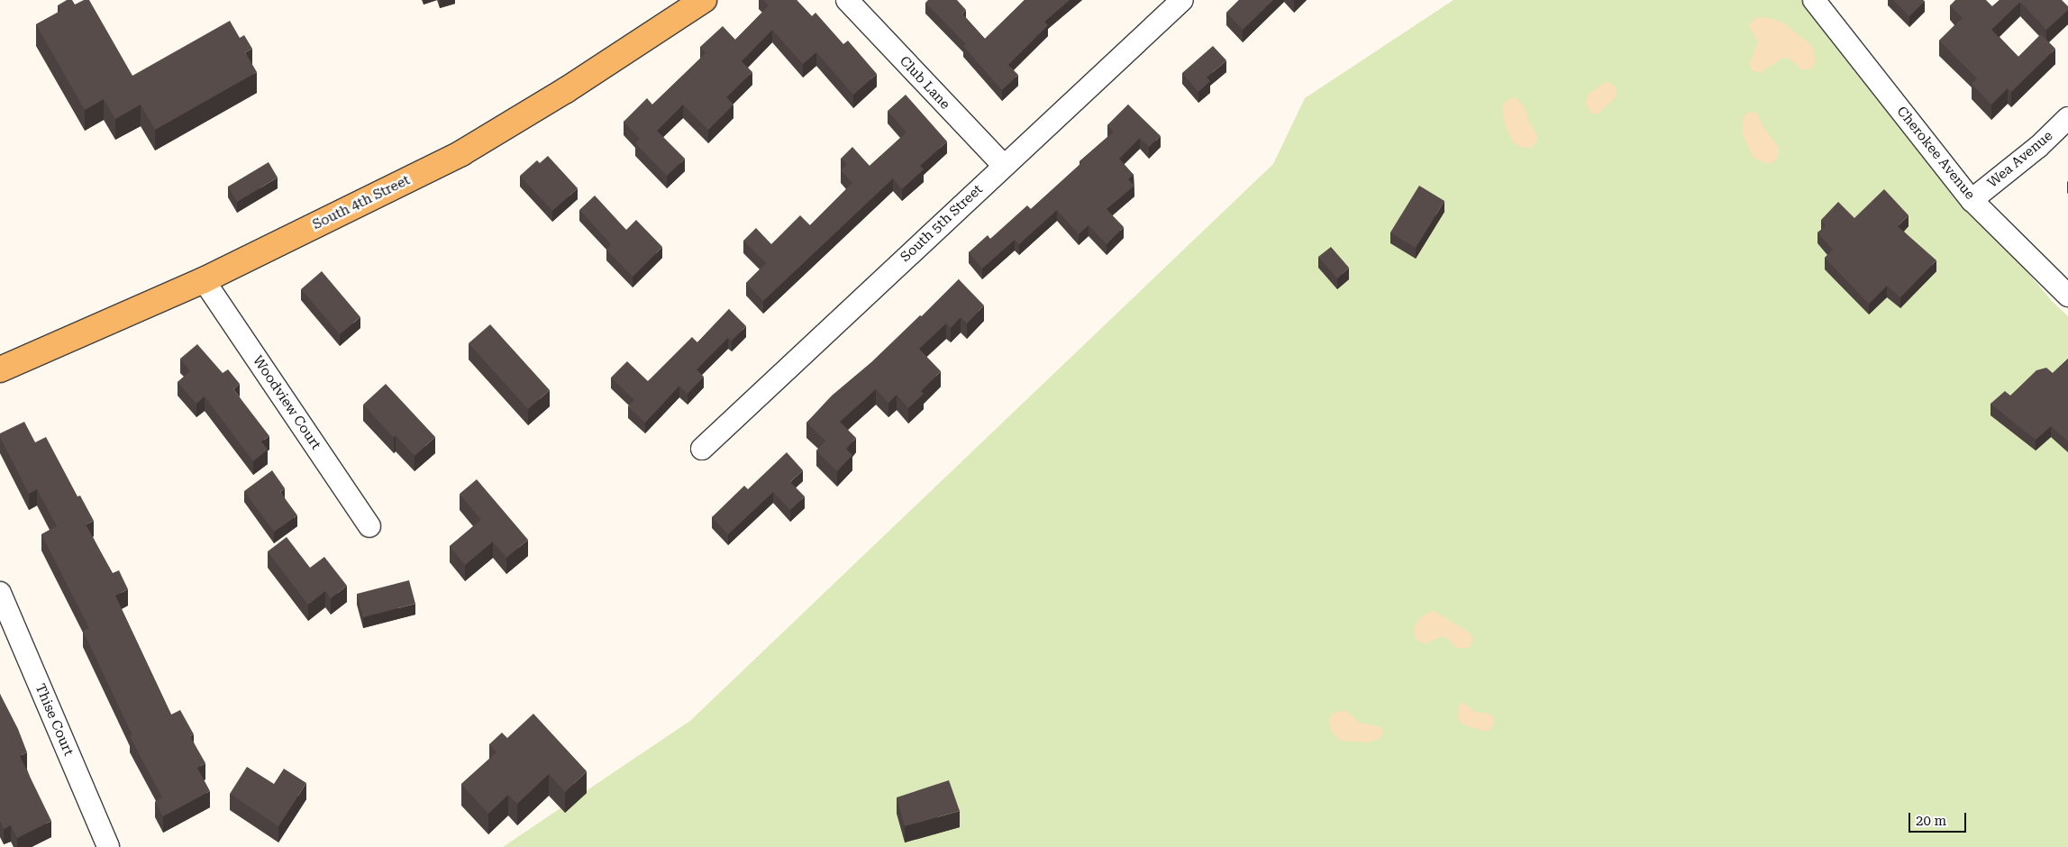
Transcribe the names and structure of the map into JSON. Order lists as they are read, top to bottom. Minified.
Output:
{"streets":{"main road":["South 4th Street"],"street":["Club Lane","Cherokee Avenue","Wea Avenue","South 5th Street","Woodview Court","Thise Court"]},"crossings":[["Club Lane","South 5th Street"],["Cherokee Avenue","Wea Avenue"],["South 4th Street","Woodview Court"]],"scale_bar":"20 m"}
